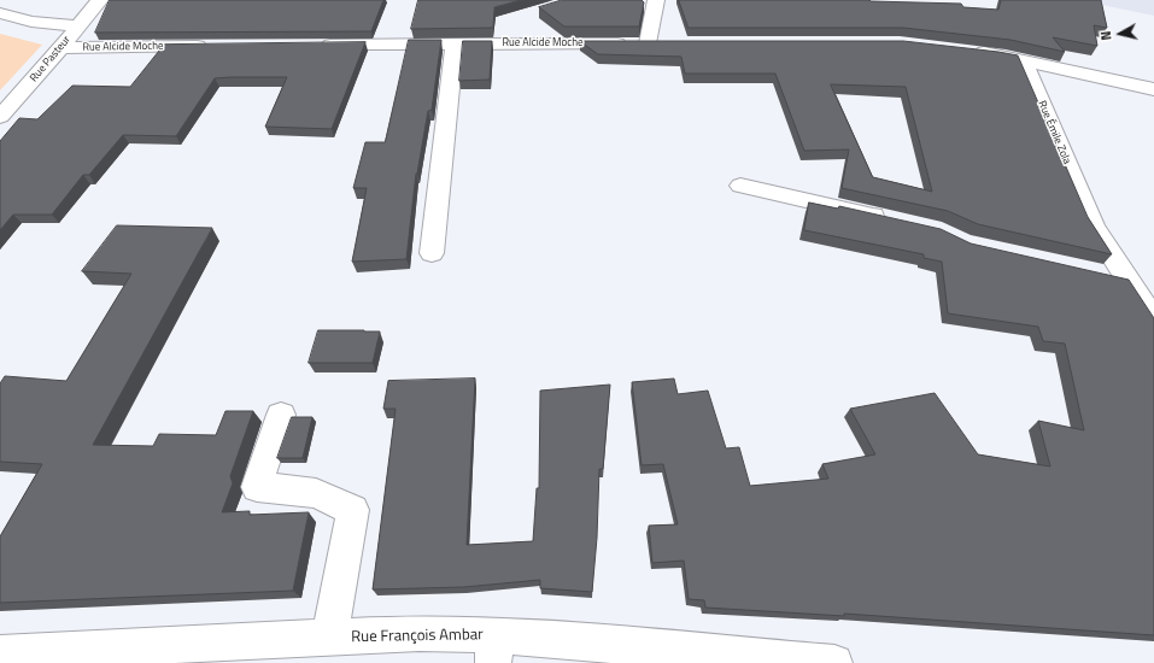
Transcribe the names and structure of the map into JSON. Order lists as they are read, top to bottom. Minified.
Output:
{"streets":{"street":["Rue Alcide Moche","Rue Pasteur","Rue Émile Zola","Rue François Ambar"]},"crossings":[["Rue Alcide Moche","Rue Pasteur"]],"north":"left"}
